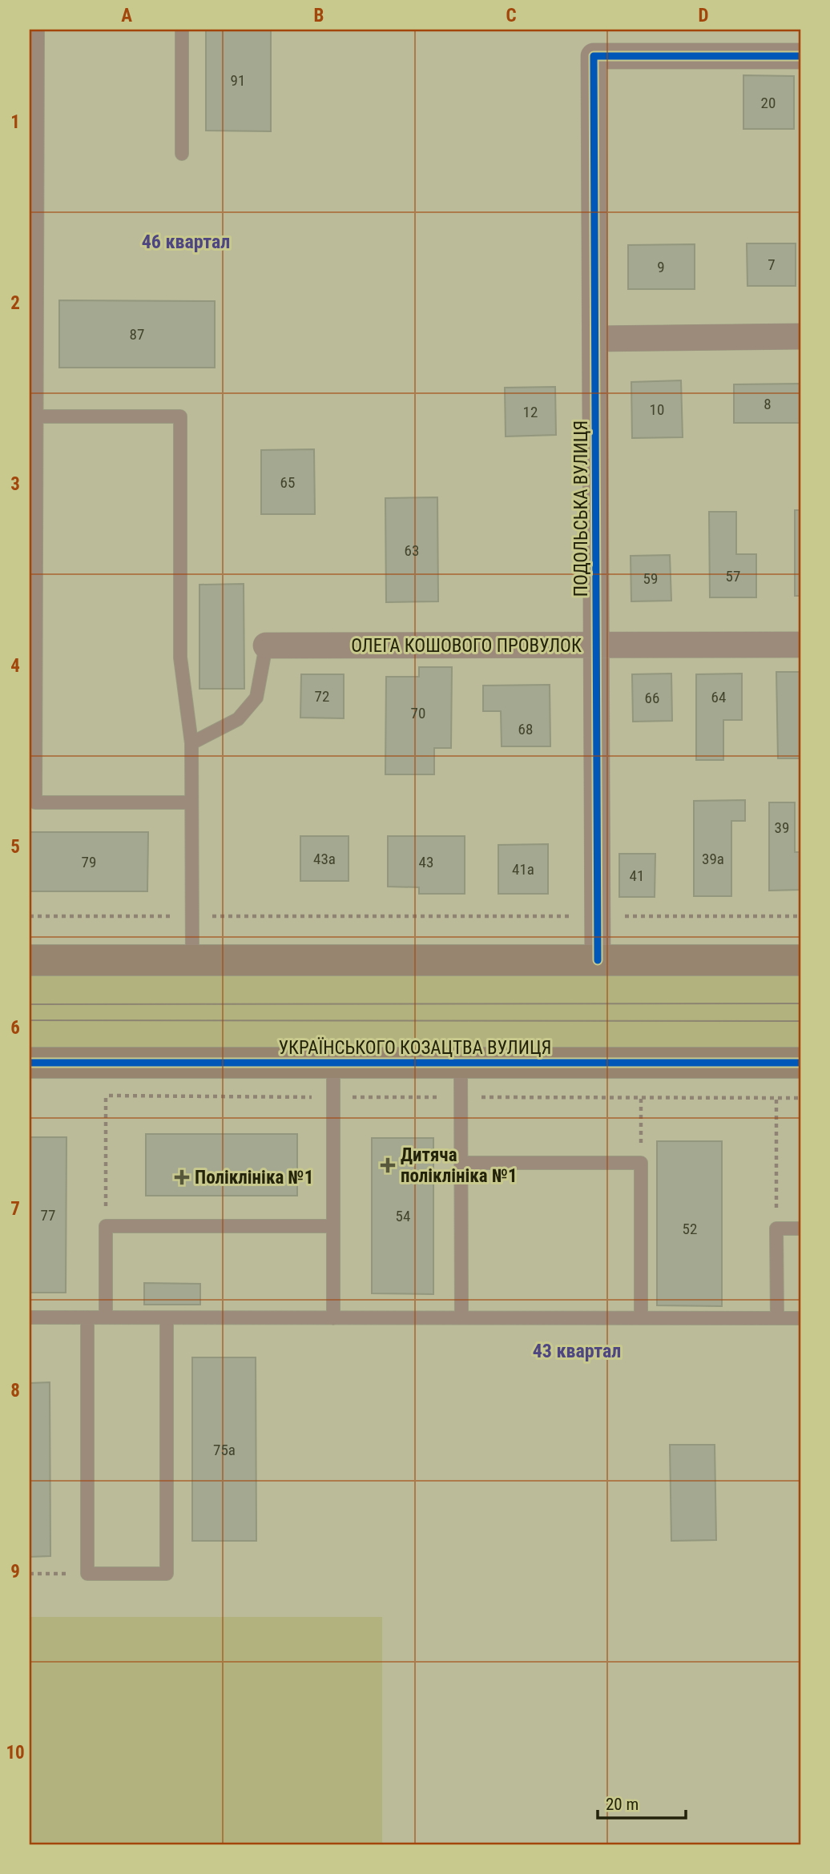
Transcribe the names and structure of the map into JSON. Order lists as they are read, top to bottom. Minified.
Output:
{"streets":{"street":["ПОДОЛЬСЬКА ВУЛИЦЯ","ОЛЕГА КОШОВОГО ПРОВУЛОК","УКРАЇНСЬКОГО КОЗАЦТВА ВУЛИЦЯ"]},"crossings":[["ПОДОЛЬСЬКА ВУЛИЦЯ","ОЛЕГА КОШОВОГО ПРОВУЛОК"]],"districts":["46 квартал","43 квартал"],"places":{"health":["Дитяча поліклініка №1","Поліклініка №1"]},"house_numbers":["91","20","7","9","87","8","10","12","65","63","57","59","72","64","66","70","68","39","43а","39а","79","43","41а","41","77","54","52","75а"],"scale_bar":"20 m","grid":{"columns":["A","B","C","D"],"rows":["1","2","3","4","5","6","7","8","9","10"]}}
